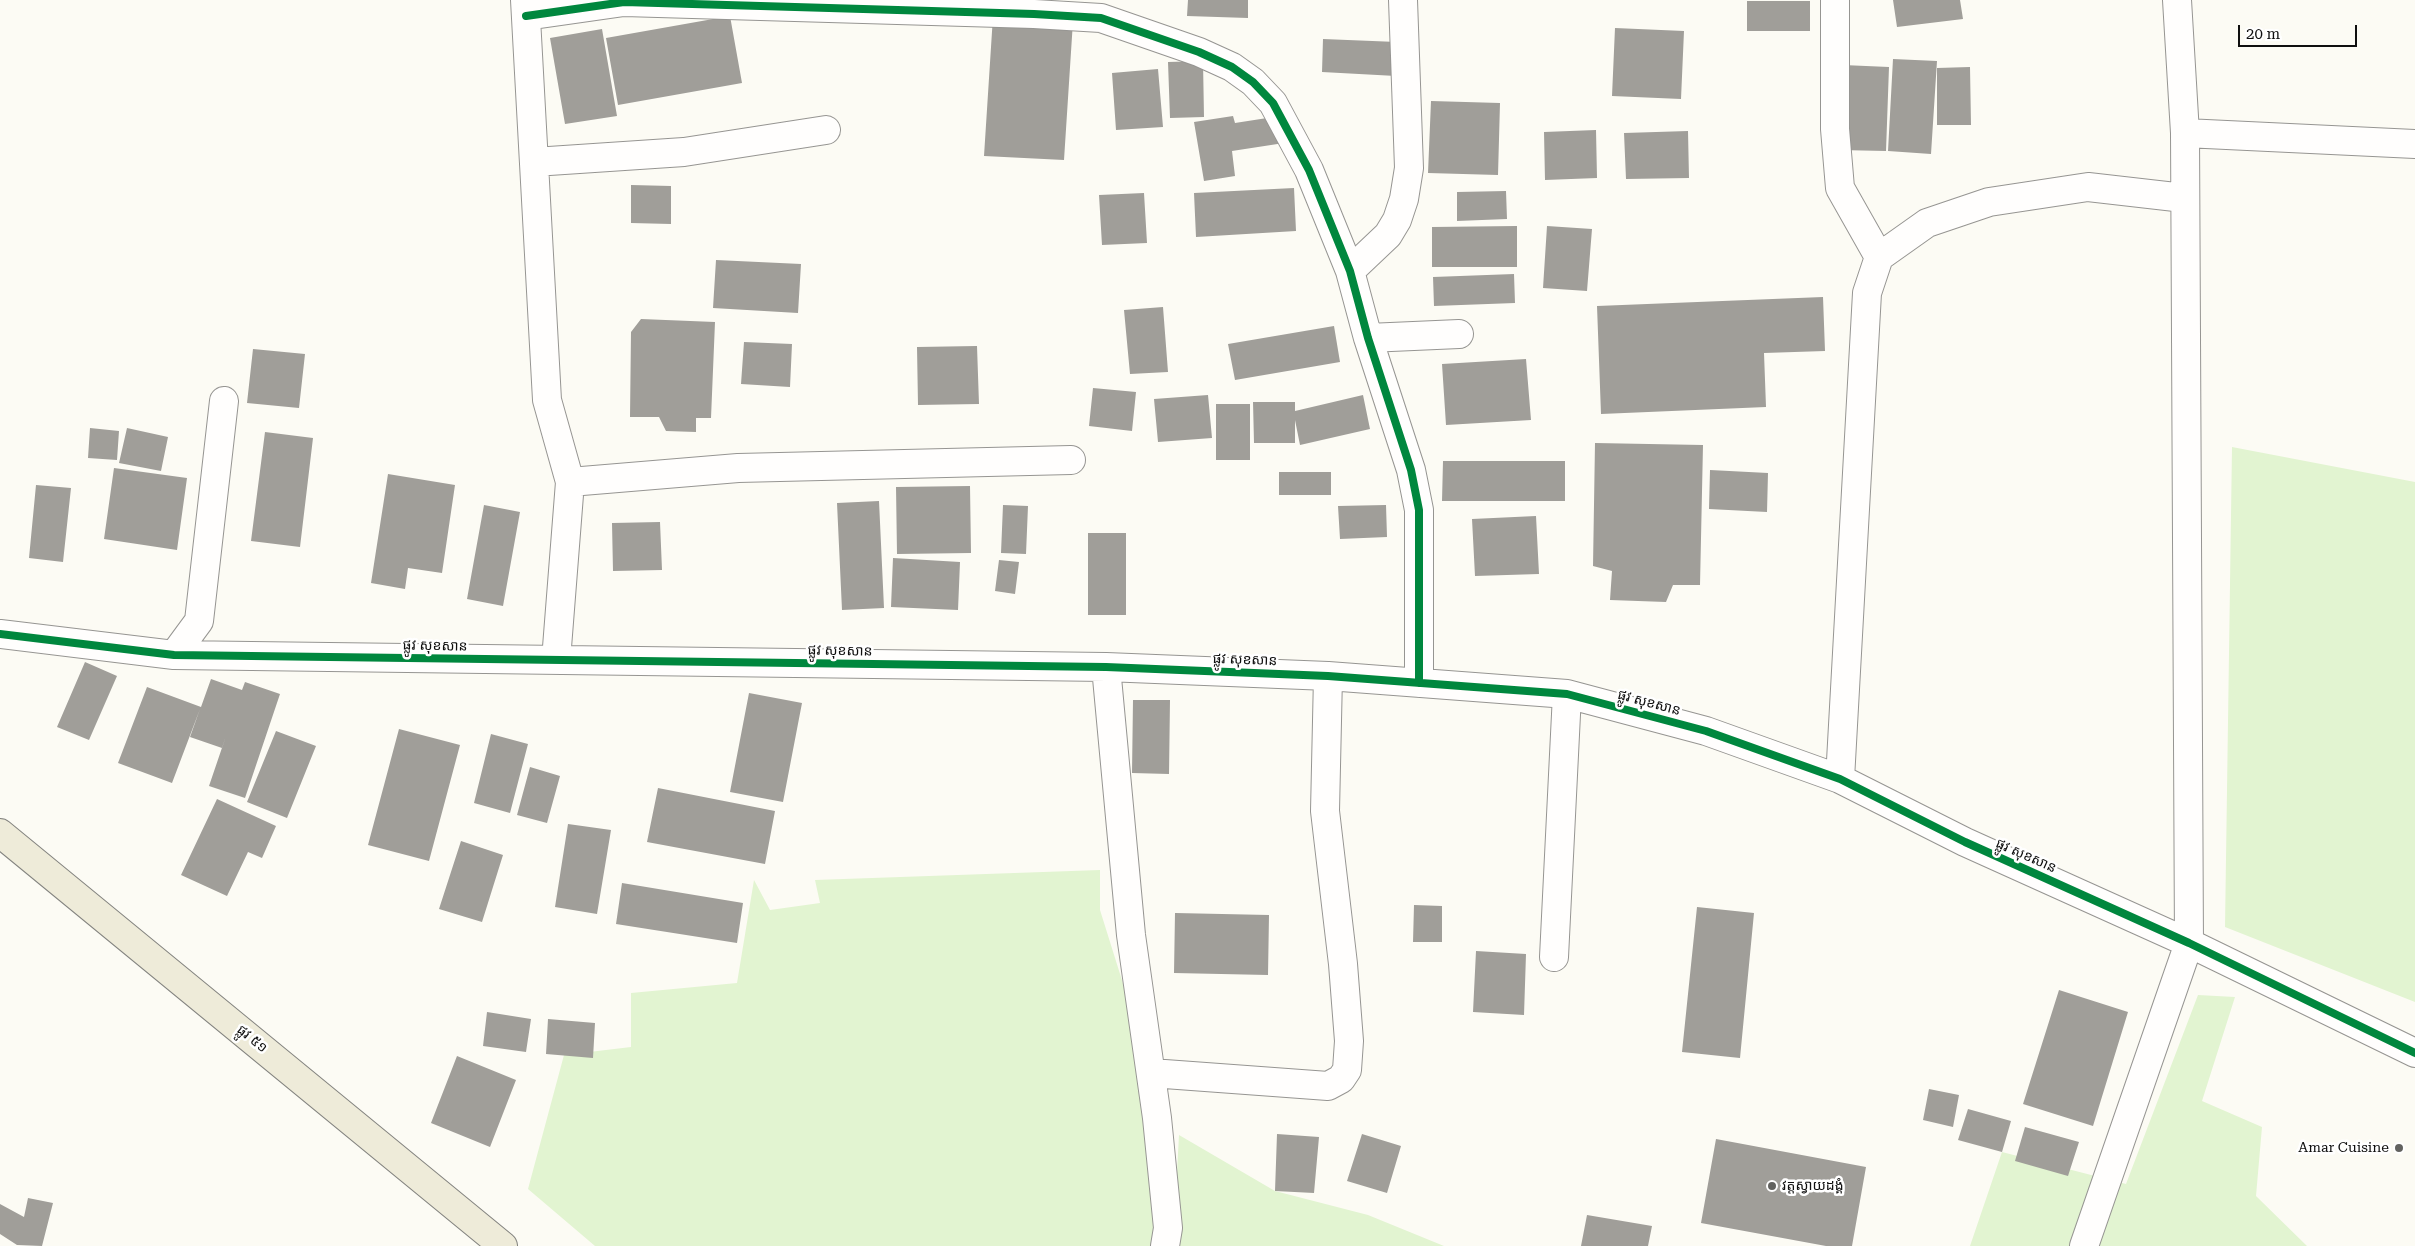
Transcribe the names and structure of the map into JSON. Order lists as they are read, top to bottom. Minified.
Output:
{"streets":{"main road":["ផ្លូវ ៥១"],"street":["ផ្លូវ សុខសាន"]},"places":["Amar Cuisine","វត្តស្វាយដង្គំ"],"scale_bar":"20 m"}
